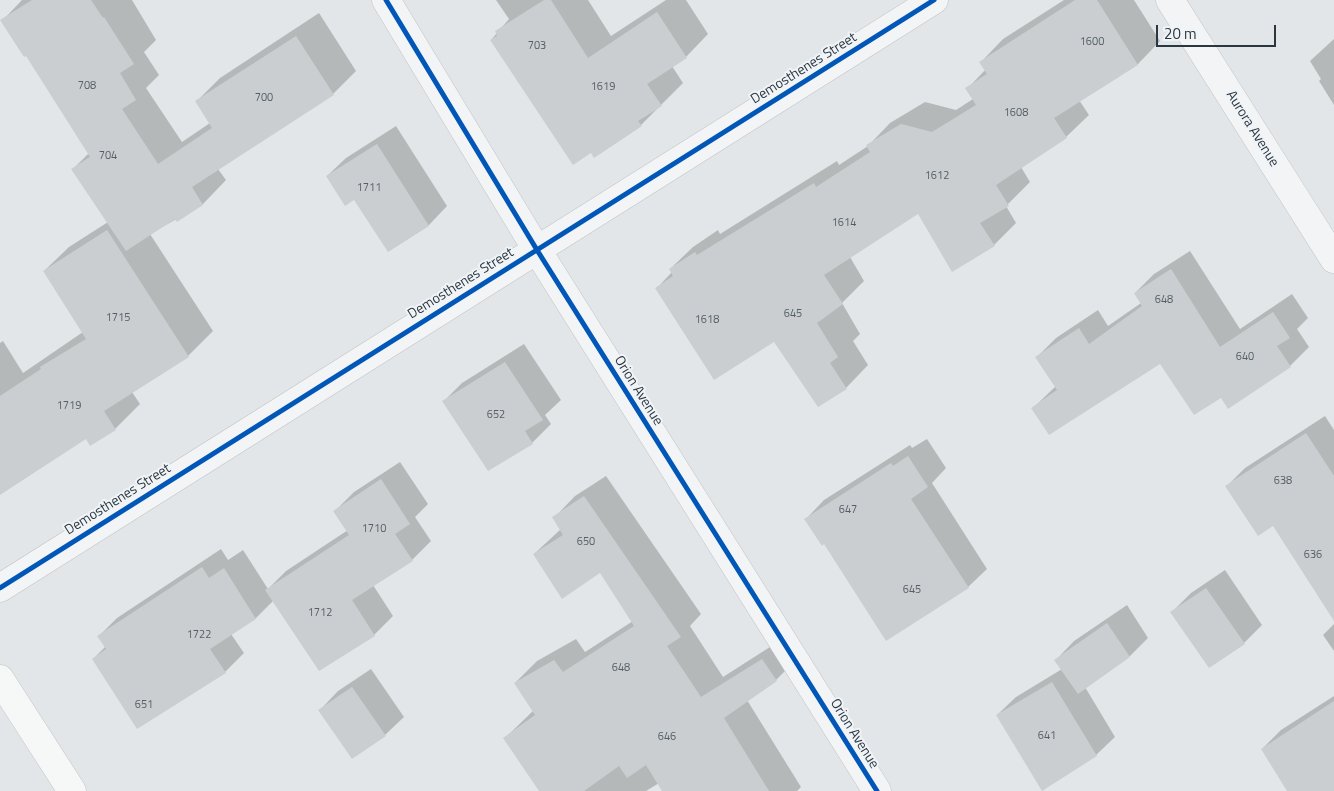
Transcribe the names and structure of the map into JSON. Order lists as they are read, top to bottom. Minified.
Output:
{"streets":{"street":["Demosthenes Street","Aurora Avenue","Orion Avenue"]},"crossings":[["Demosthenes Street","Orion Avenue"]],"house_numbers":["1600","703","708","1619","700","1608","704","1612","1711","1614","648","645","1715","1618","640","1719","652","638","647","1710","650","636","645","1712","1722","648","651","641","646"],"scale_bar":"20 m"}
